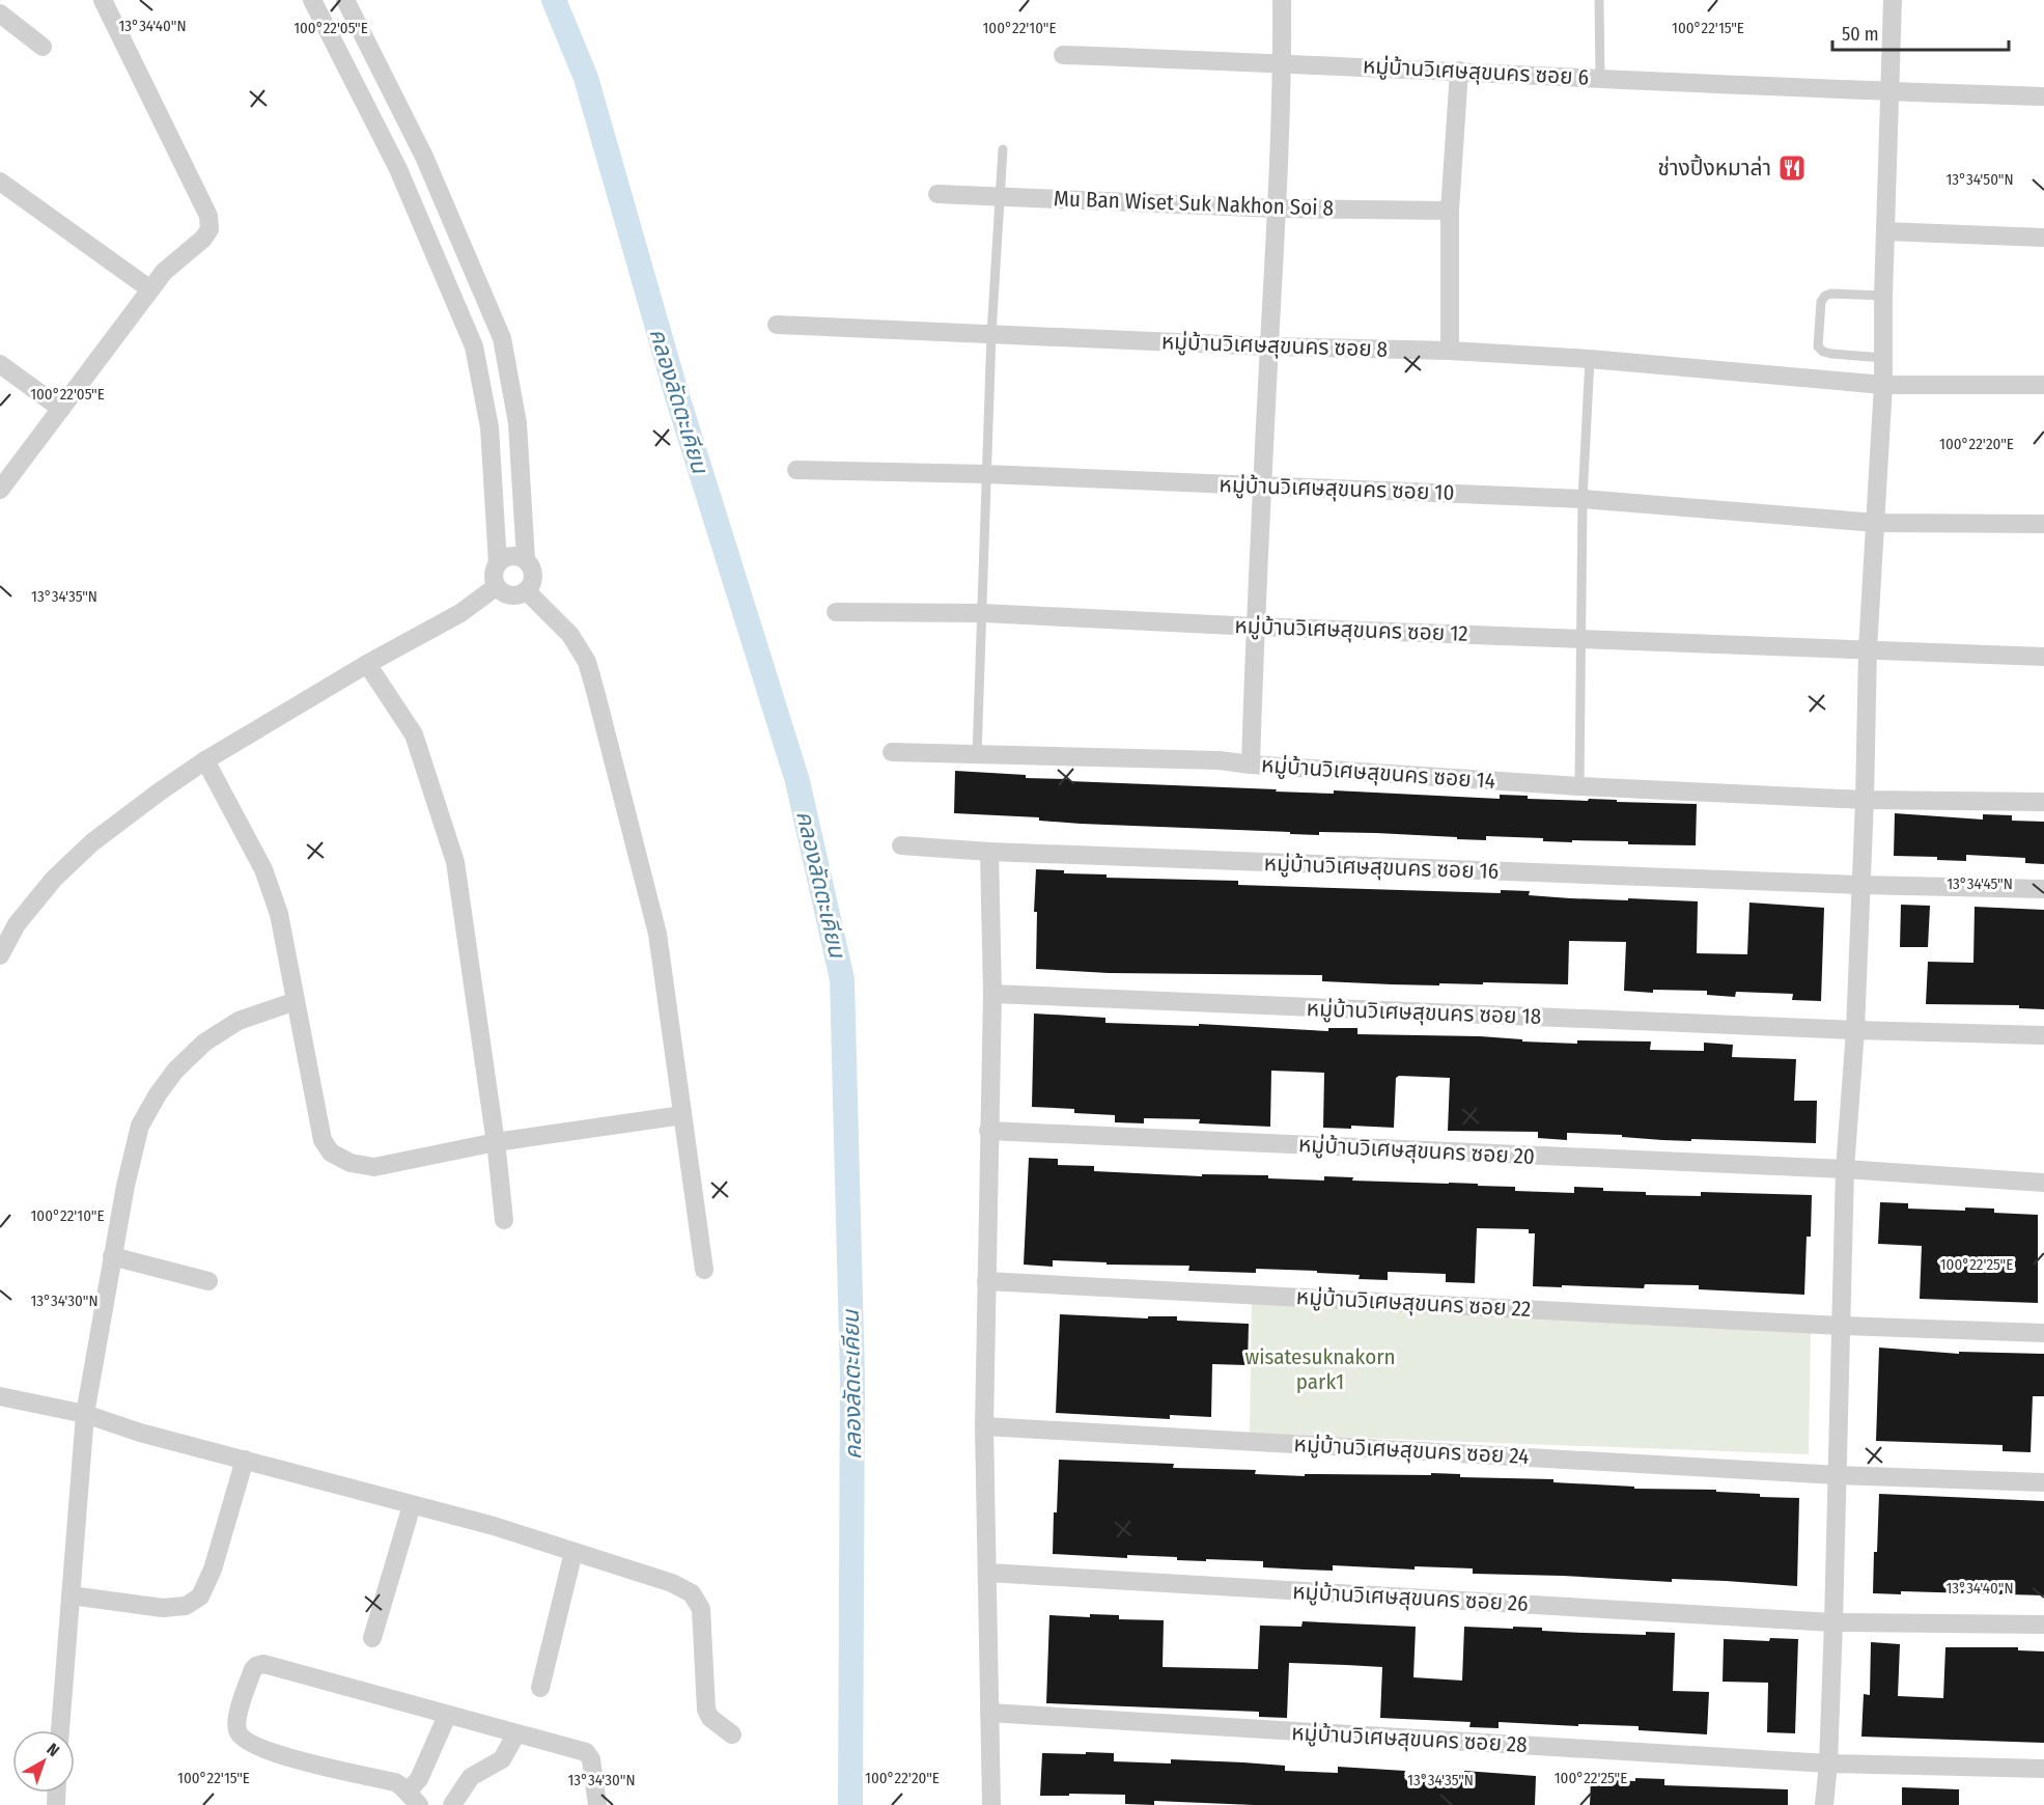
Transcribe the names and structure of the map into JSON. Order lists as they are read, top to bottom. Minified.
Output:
{"streets":{"street":["หมู่บ้านวิเศษสุขนคร ซอย 6","Mu Ban Wiset Suk Nakhon Soi 8","หมู่บ้านวิเศษสุขนคร ซอย 8","หมู่บ้านวิเศษสุขนคร ซอย 10","หมู่บ้านวิเศษสุขนคร ซอย 12","หมู่บ้านวิเศษสุขนคร ซอย 14","หมู่บ้านวิเศษสุขนคร ซอย 16","หมู่บ้านวิเศษสุขนคร ซอย 18","หมู่บ้านวิเศษสุขนคร ซอย 20","หมู่บ้านวิเศษสุขนคร ซอย 22","หมู่บ้านวิเศษสุขนคร ซอย 24","หมู่บ้านวิเศษสุขนคร ซอย 26","หมู่บ้านวิเศษสุขนคร ซอย 28"]},"water":["คลองลัดตะเคียน"],"parks":["wisatesuknakorn park1"],"places":{"restaurant":["ช่างปิ้งหมาล่า"]},"scale_bar":"50 m","north":"top right","coordinates":["13°34'40\"N","100°22'05\"E","100°22'10\"E","100°22'15\"E","13°34'50\"N","100°22'20\"E","13°34'35\"N","13°34'45\"N","100°22'25\"E","13°34'30\"N"]}
